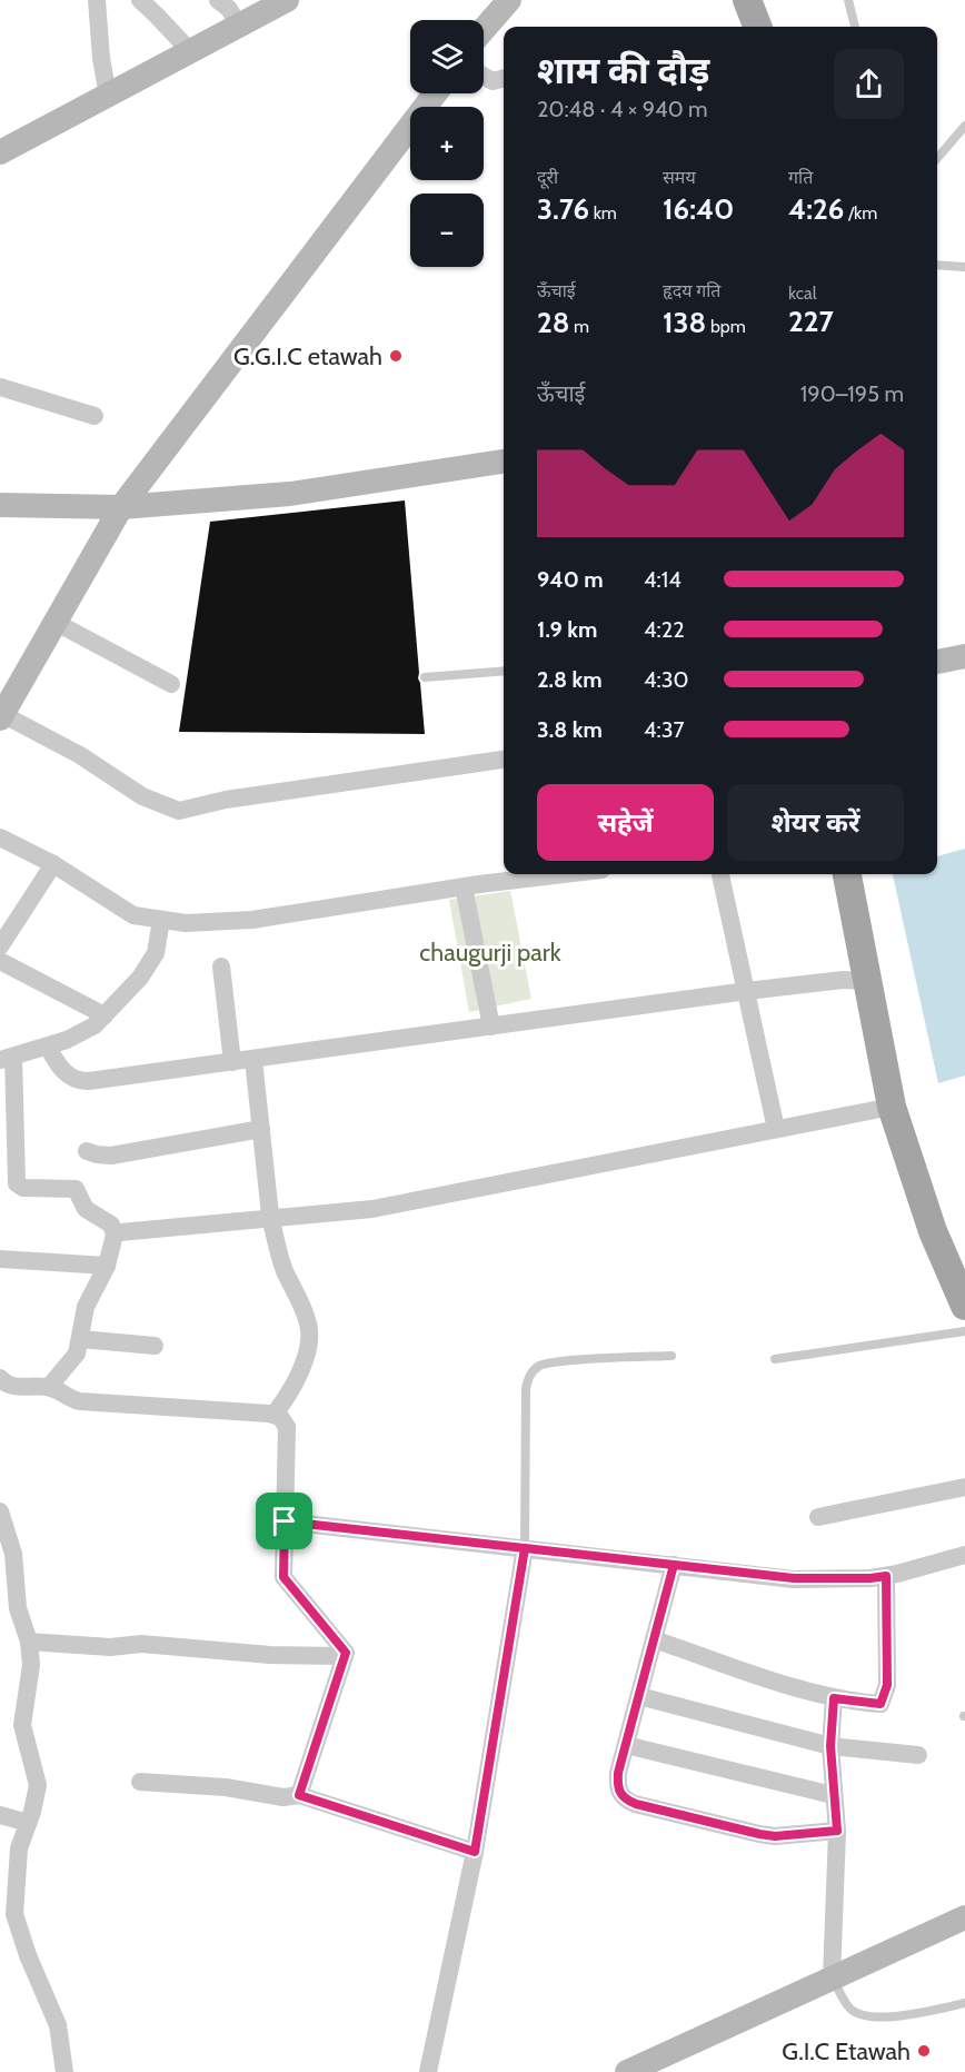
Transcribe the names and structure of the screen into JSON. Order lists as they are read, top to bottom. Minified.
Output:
{"parks":["chaugurji park"],"places":["G.G.I.C etawah","G.I.C Etawah"],"page":{"map_buttons":["+","−"],"heading":["शाम की दौड़","20:48 · 4 × 940 m"],"stats":[["दूरी","3.76 km"],["समय","16:40"],["गति","4:26 /km"],["ऊँचाई","28 m"],["हृदय गति","138 bpm"],["kcal","227"]],"chart":["ऊँचाई","190–195 m"],"list":[{"name":"940 m","note":"4:14"},{"name":"1.9 km","note":"4:22"},{"name":"2.8 km","note":"4:30"},{"name":"3.8 km","note":"4:37"}],"buttons":["सहेजें","शेयर करें"]}}
